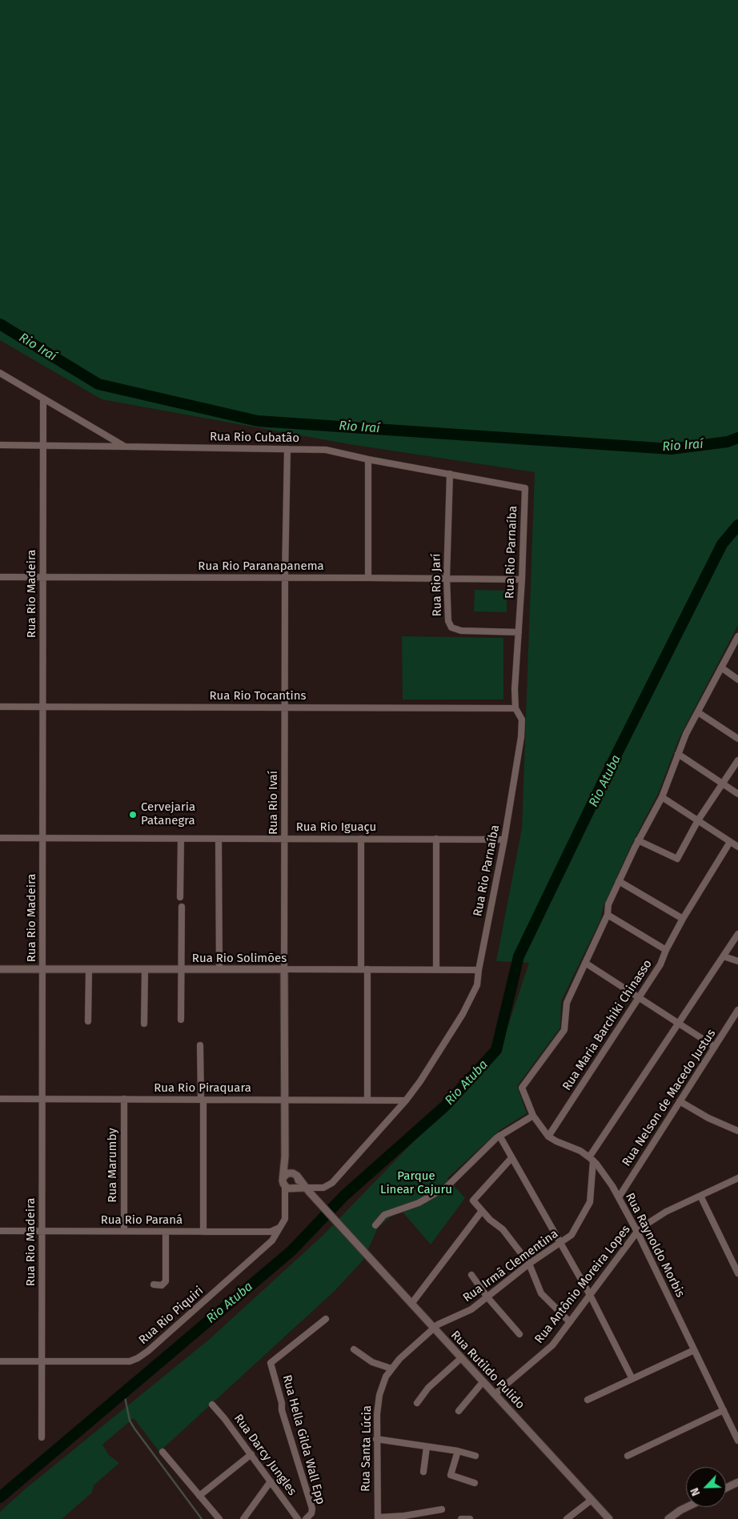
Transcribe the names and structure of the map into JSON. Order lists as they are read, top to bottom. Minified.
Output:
{"streets":{"street":["Rua Rio Cubatão","Rua Rio Parnaíba","Rua Rio Paranapanema","Rua Rio Jarí","Rua Rio Madeira","Rua Rio Tocantins","Rua Rio Ivaí","Rua Rio Iguaçu","Rua Rio Solimões","Rua Maria Barchiki Chinasso","Rua Rio Piraquara","Rua Nelson de Macedo Justus","Rua Marumby","Rua Rio Paraná","Rua Raynoldo Morbis","Rua Irmã Clementina","Rua Antônio Moreira Lopes","Rua Rio Piquiri","Rua Rutildo Pulido","Rua Hella Gilda Wall Epp","Rua Santa Lúcia","Rua Darcy Jungles"]},"crossings":[["Rua Rio Cubatão","Rua Rio Parnaíba"],["Rua Rio Cubatão","Rua Rio Jarí"],["Rua Rio Cubatão","Rua Rio Madeira"],["Rua Rio Cubatão","Rua Rio Ivaí"],["Rua Rio Parnaíba","Rua Rio Paranapanema"],["Rua Rio Parnaíba","Rua Rio Jarí"],["Rua Rio Parnaíba","Rua Rio Tocantins"],["Rua Rio Parnaíba","Rua Rio Ivaí"],["Rua Rio Parnaíba","Rua Rio Iguaçu"],["Rua Rio Parnaíba","Rua Rio Solimões"],["Rua Rio Parnaíba","Rua Rio Piraquara"],["Rua Rio Paranapanema","Rua Rio Jarí"],["Rua Rio Paranapanema","Rua Rio Madeira"],["Rua Rio Paranapanema","Rua Rio Ivaí"],["Rua Rio Madeira","Rua Rio Tocantins"],["Rua Rio Madeira","Rua Rio Iguaçu"],["Rua Rio Madeira","Rua Rio Solimões"],["Rua Rio Madeira","Rua Rio Piraquara"],["Rua Rio Madeira","Rua Rio Paraná"],["Rua Rio Madeira","Rua Rio Piquiri"],["Rua Rio Tocantins","Rua Rio Ivaí"],["Rua Rio Ivaí","Rua Rio Iguaçu"],["Rua Rio Ivaí","Rua Rio Solimões"],["Rua Rio Ivaí","Rua Rio Piraquara"],["Rua Rio Ivaí","Rua Rutildo Pulido"],["Rua Maria Barchiki Chinasso","Rua Raynoldo Morbis"],["Rua Rio Piraquara","Rua Marumby"],["Rua Nelson de Macedo Justus","Rua Raynoldo Morbis"],["Rua Marumby","Rua Rio Paraná"],["Rua Rio Paraná","Rua Rio Piquiri"],["Rua Raynoldo Morbis","Rua Irmã Clementina"],["Rua Raynoldo Morbis","Rua Antônio Moreira Lopes"],["Rua Irmã Clementina","Rua Rutildo Pulido"],["Rua Irmã Clementina","Rua Santa Lúcia"],["Rua Antônio Moreira Lopes","Rua Rutildo Pulido"],["Rua Rutildo Pulido","Rua Santa Lúcia"]],"water":["Rio Iraí","Rio Atuba"],"parks":["Parque Linear Cajuru"],"places":["Cervejaria Patanegra"],"north":"bottom left"}
